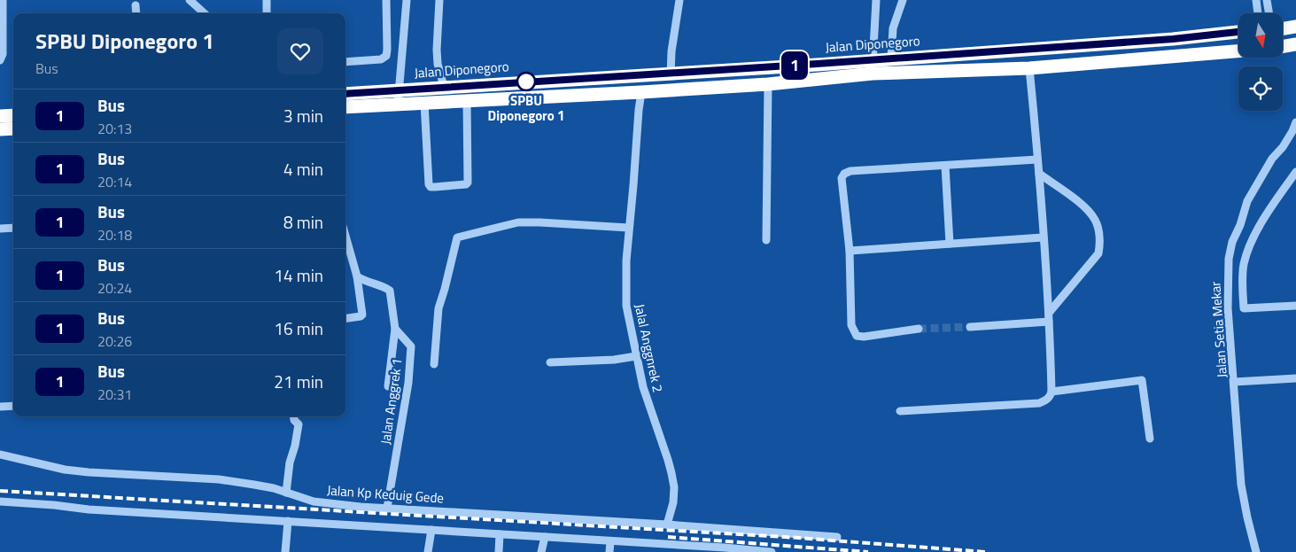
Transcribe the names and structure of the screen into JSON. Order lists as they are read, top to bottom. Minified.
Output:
{"streets":{"highway":["Jalan Diponegoro"],"street":["Jalan Setia Mekar","Jalal Anggnrek 2","Jalan Anggrek 1","Jalan Kp Keduig Gede"]},"crossings":[["Jalal Anggnrek 2","Jalan Kp Keduig Gede"],["Jalan Anggrek 1","Jalan Kp Keduig Gede"]],"places":["SPBU Diponegoro 1"],"lines":["bus line 1"],"north":"bottom","page":{"on_map":"1","heading":["SPBU Diponegoro 1","Bus"],"list":[{"mark":"1","name":"Bus","note":"20:13","value":"3 min"},{"mark":"1","name":"Bus","note":"20:14","value":"4 min"},{"mark":"1","name":"Bus","note":"20:18","value":"8 min"},{"mark":"1","name":"Bus","note":"20:24","value":"14 min"},{"mark":"1","name":"Bus","note":"20:26","value":"16 min"},{"mark":"1","name":"Bus","note":"20:31","value":"21 min"}]}}
